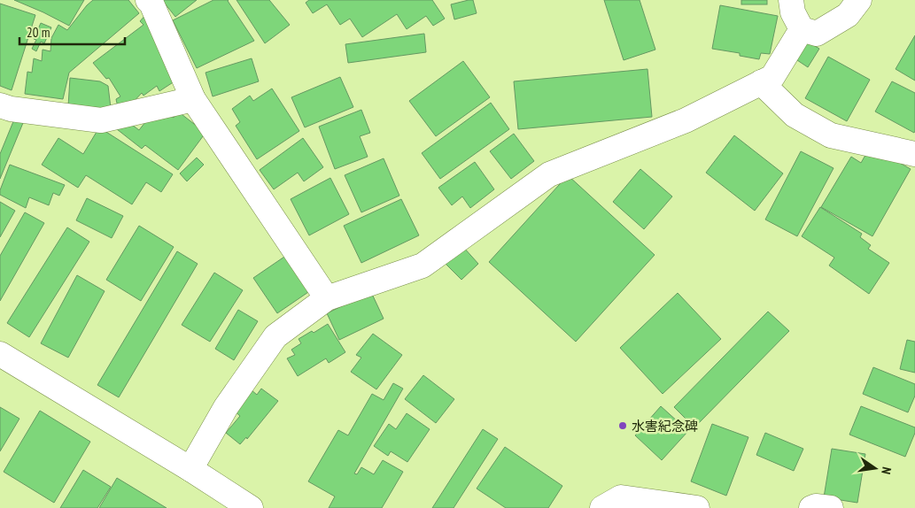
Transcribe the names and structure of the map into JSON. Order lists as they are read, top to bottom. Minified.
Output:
{"places":["水害紀念碑"],"scale_bar":"20 m","north":"right"}
